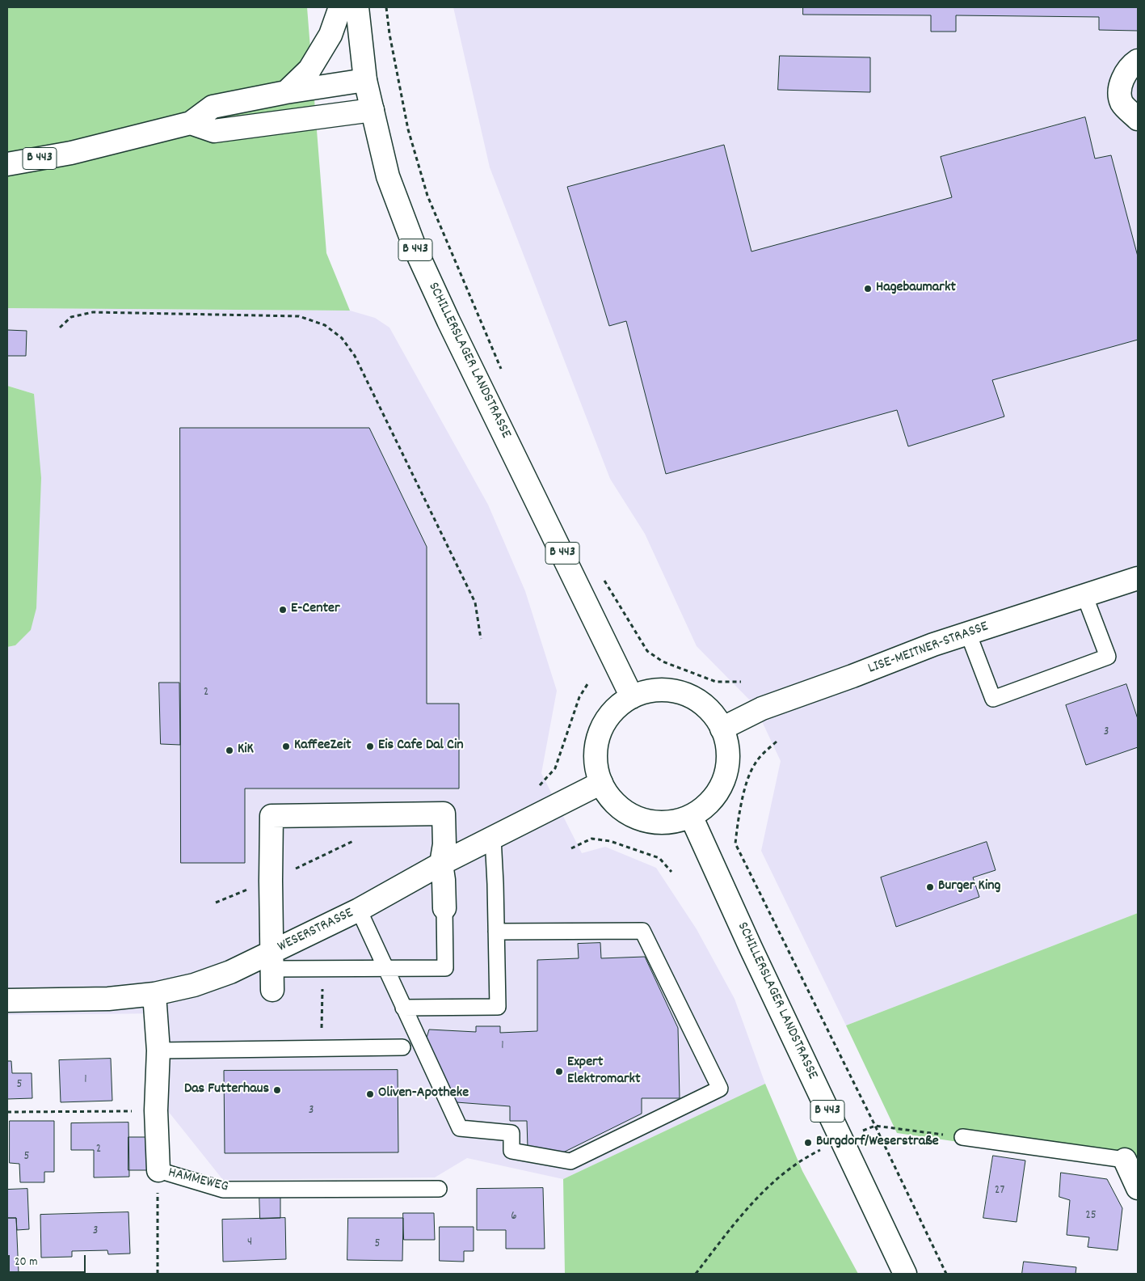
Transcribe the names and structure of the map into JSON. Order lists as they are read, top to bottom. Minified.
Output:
{"streets":{"main road":["B 443","SCHILLERSLAGER LANDSTRASSE","LISE-MEITNER-STRASSE","WESERSTRASSE","HAMMEWEG"]},"crossings":[["SCHILLERSLAGER LANDSTRASSE","LISE-MEITNER-STRASSE"],["SCHILLERSLAGER LANDSTRASSE","WESERSTRASSE"],["LISE-MEITNER-STRASSE","WESERSTRASSE"],["WESERSTRASSE","HAMMEWEG"]],"places":["Hagebaumarkt","E-Center","KaffeeZeit","Eis Cafe Dal Cin","KiK","Burger King","Expert Elektromarkt","Das Futterhaus","Oliven-Apotheke","Burgdorf/Weserstraße"],"house_numbers":["2","3","1","1","5","3","2","5","27","25","6","3","4","5"],"scale_bar":"20 m"}
